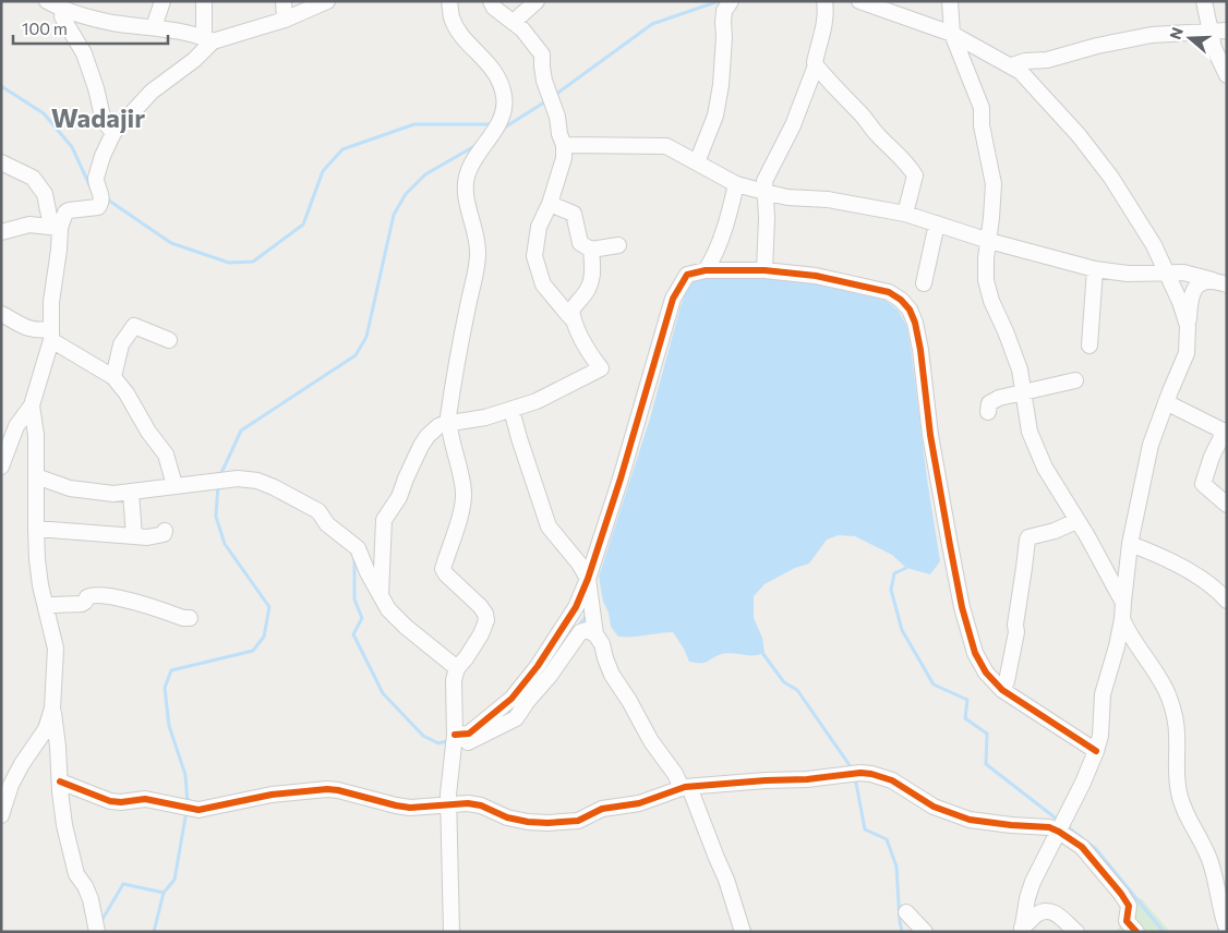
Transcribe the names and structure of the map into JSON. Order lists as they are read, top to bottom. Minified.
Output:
{"districts":["Wadajir"],"scale_bar":"100 m","north":"left"}
